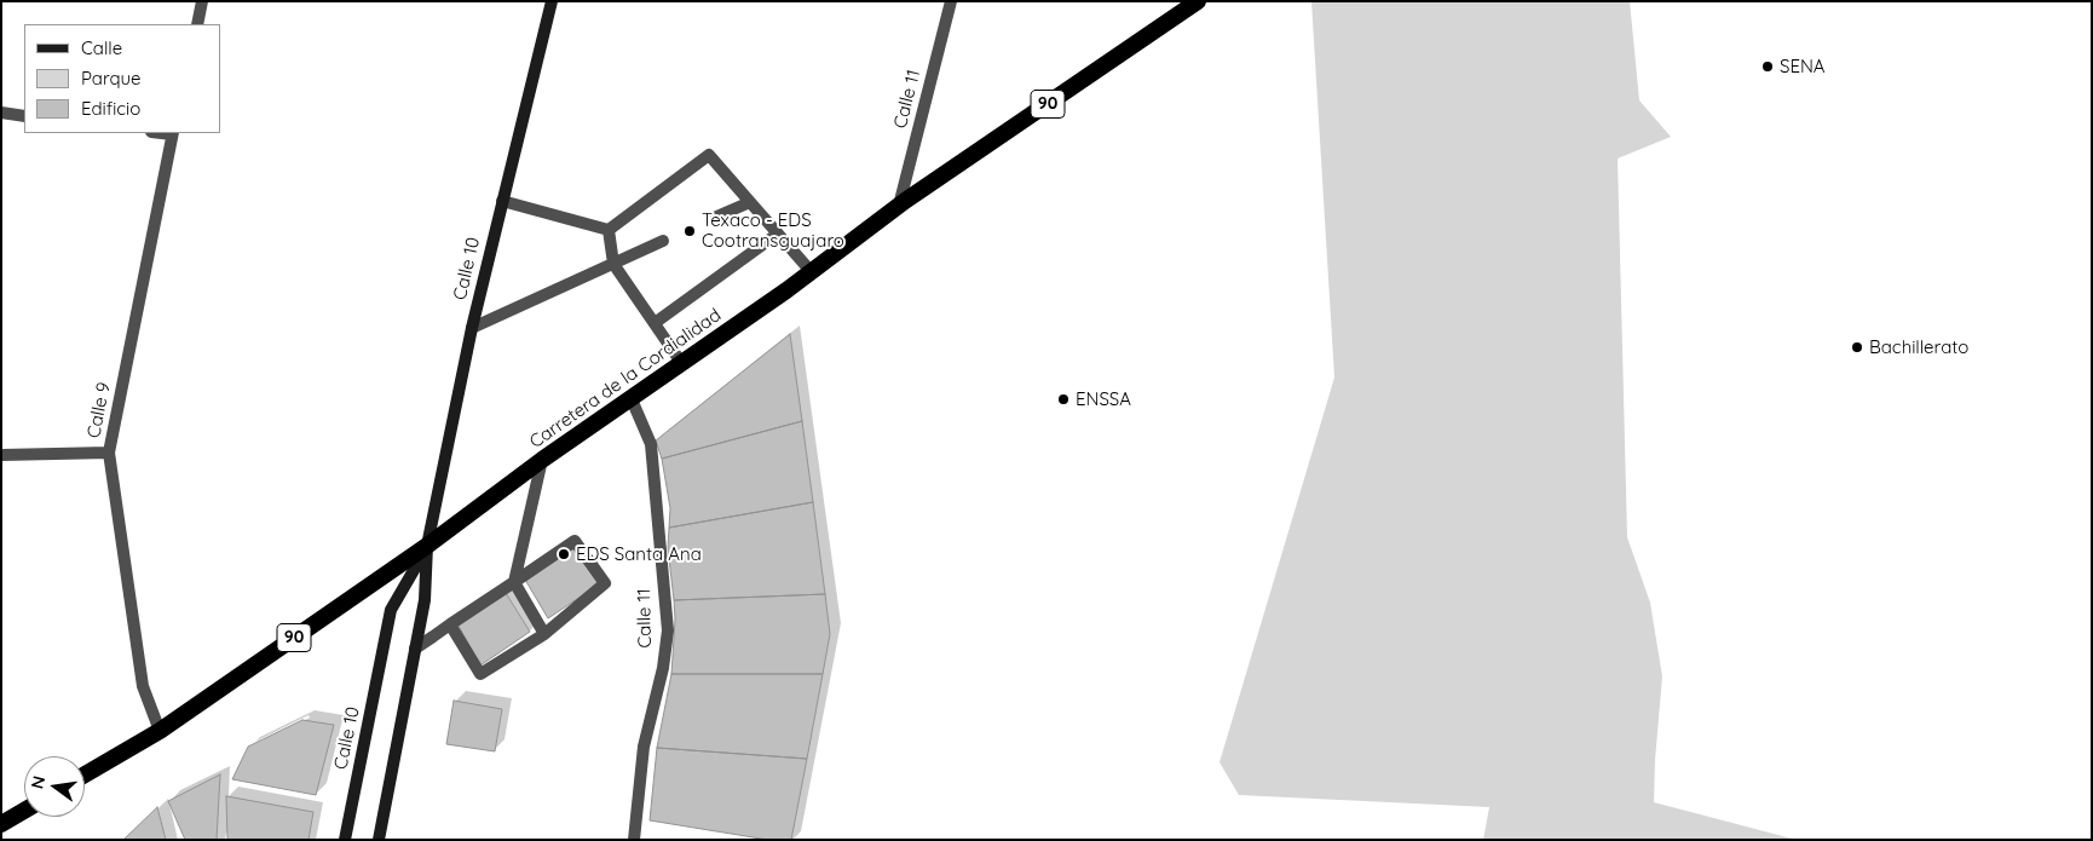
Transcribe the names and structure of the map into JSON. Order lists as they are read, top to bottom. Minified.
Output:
{"streets":{"highway":["90","Carretera de la Cordialidad"],"main road":["Calle 10"],"street":["Calle 11","Calle 9"]},"crossings":[["Calle 11","Carretera de la Cordialidad"],["Calle 10","Carretera de la Cordialidad"],["Carretera de la Cordialidad","Calle 9"]],"places":["SENA","Texaco - EDS Cootransguajaro","Bachillerato","ENSSA","EDS Santa Ana"],"legend":["Calle","Parque","Edificio"],"north":"left"}
